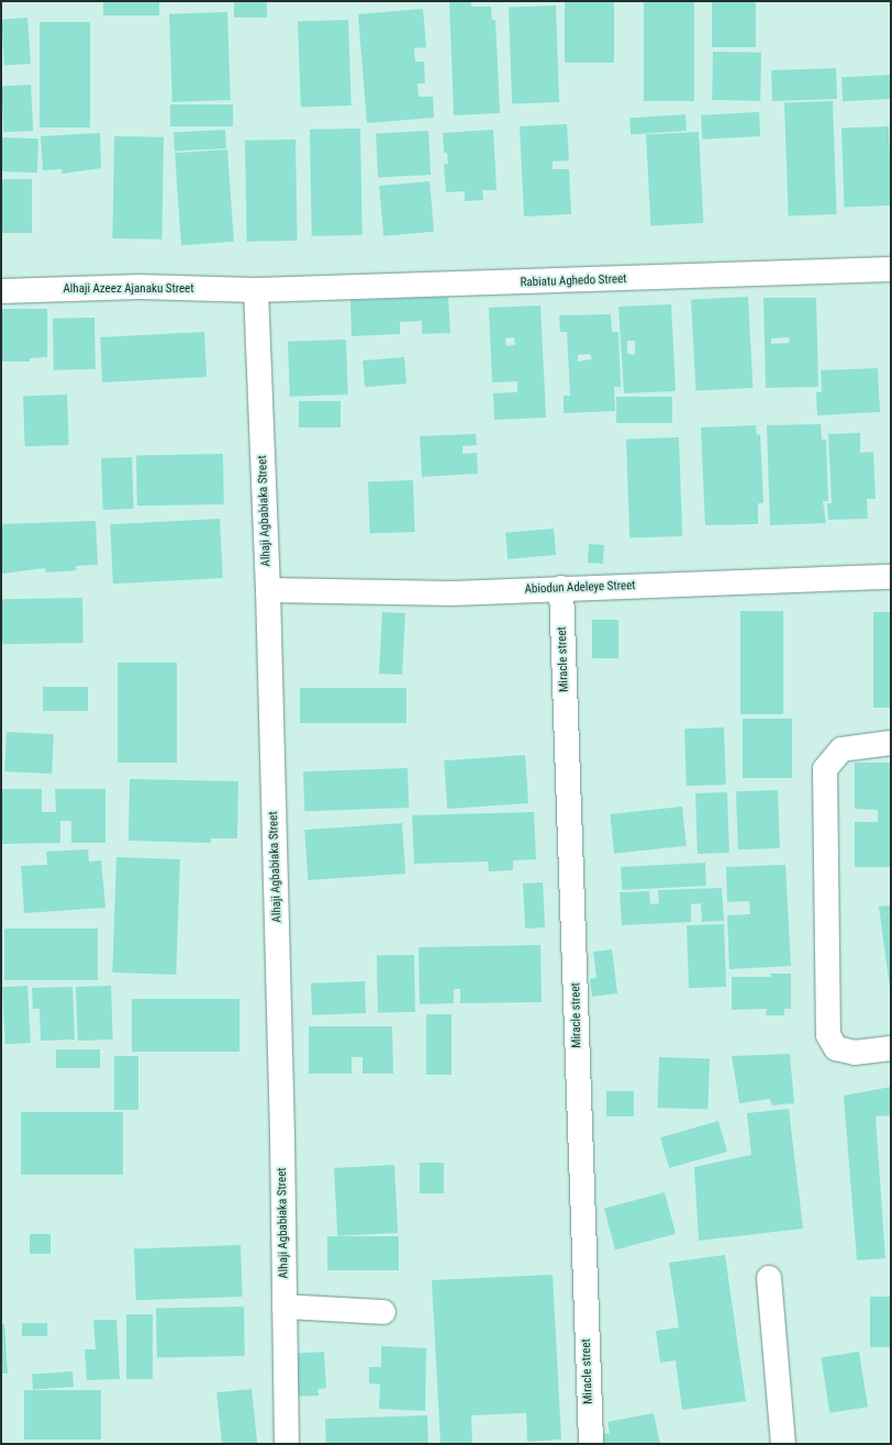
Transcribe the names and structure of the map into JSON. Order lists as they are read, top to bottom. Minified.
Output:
{"streets":{"street":["Rabiatu Aghedo Street","Alhaji Azeez Ajanaku Street","Alhaji Agbabiaka Street","Abiodun Adeleye Street","Miracle street"]},"crossings":[["Rabiatu Aghedo Street","Alhaji Azeez Ajanaku Street"],["Rabiatu Aghedo Street","Alhaji Agbabiaka Street"],["Alhaji Azeez Ajanaku Street","Alhaji Agbabiaka Street"],["Alhaji Agbabiaka Street","Abiodun Adeleye Street"],["Abiodun Adeleye Street","Miracle street"]]}
